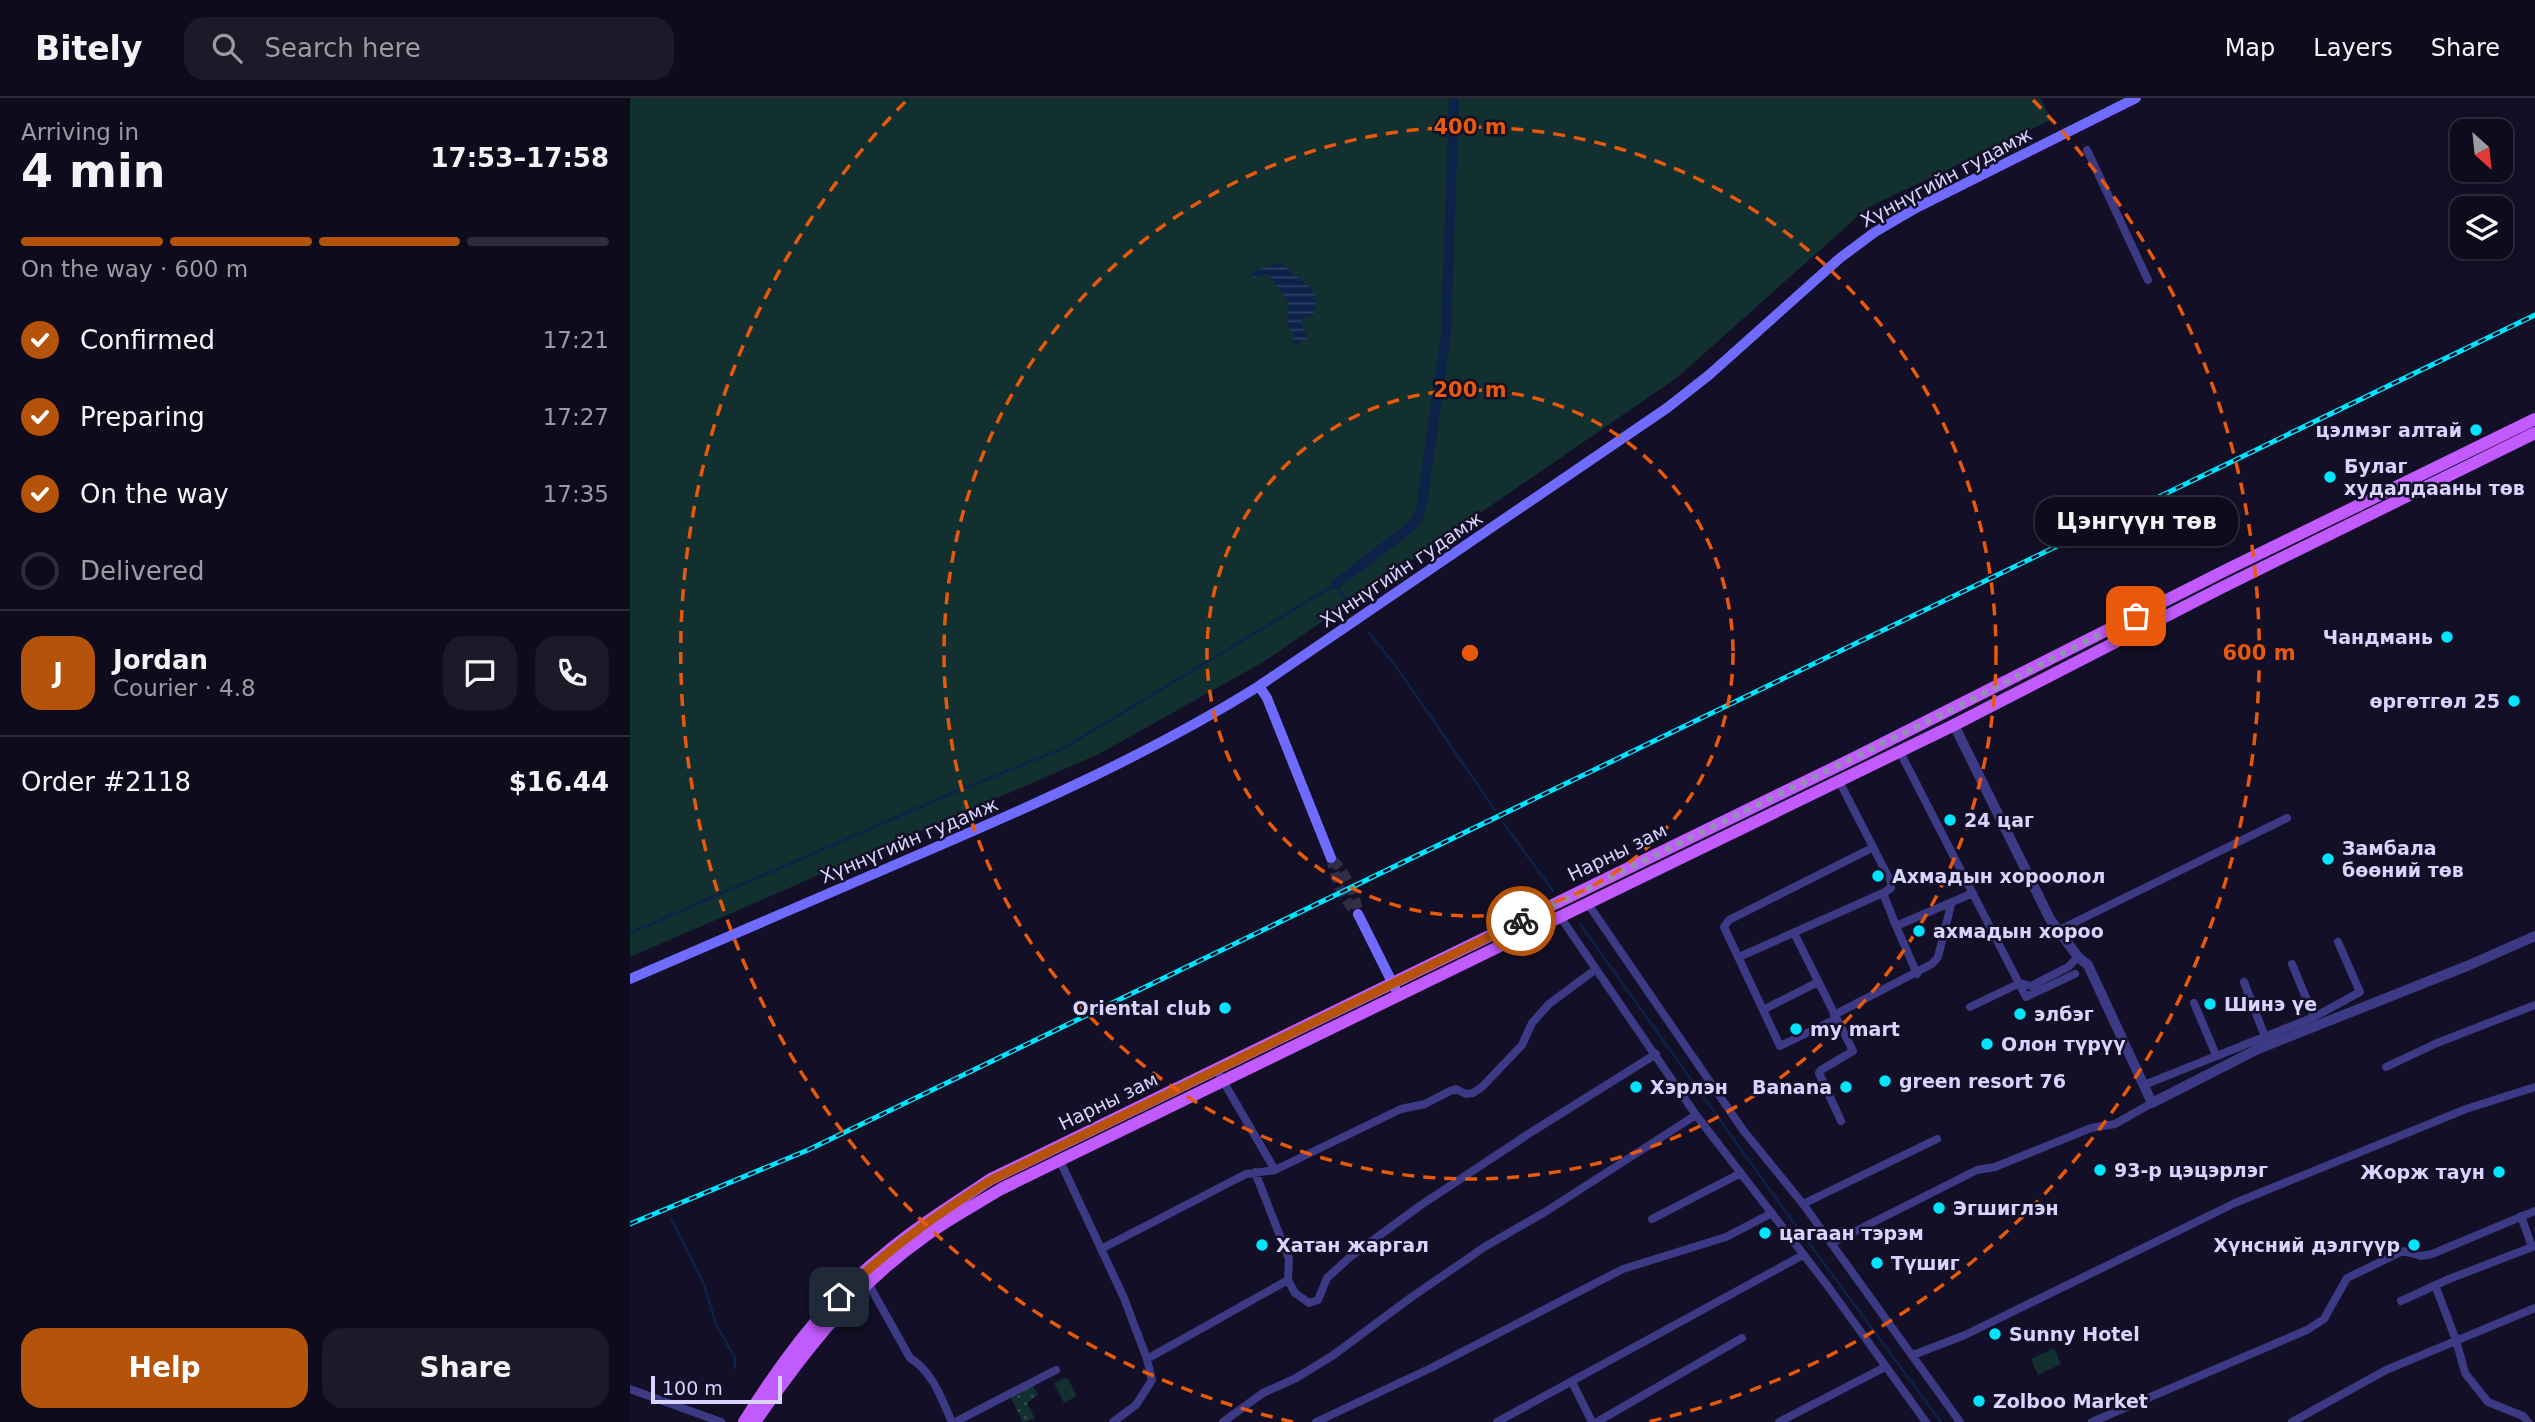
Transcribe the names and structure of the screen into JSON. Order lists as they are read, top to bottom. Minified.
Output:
{"streets":{"main road":["Хүннүгийн гудамж","Нарны зам"]},"places":["цэлмэг алтай","Булаг худалдааны төв","Цэнгүүн төв","Чандмань","өргөтгөл 25","24 цаг","Замбала бөөний төв","Ахмадын хороолол","ахмадын хороо","Шинэ үе","Oriental club","элбэг","my mart","Олон түрүү","green resort 76","Хэрлэн","Banana","93-р цэцэрлэг","Жорж таун","Эгшиглэн","цагаан тэрэм","Хатан жаргал","Хүнсний дэлгүүр","Түшиг","Sunny Hotel","Zolboo Market"],"scale_bar":"100 m","north":"bottom right","page":{"header":"Bitely","search":"Search here","nav":["Map","Layers","Share"],"heading":["4 min","Arriving in","17:53–17:58"],"panel":["Jordan","Courier · 4.8","Order #2118","$16.44"],"bar":"On the way · 600 m","list":[["Confirmed","17:21"],["Preparing","17:27"],["On the way","17:35"],"Delivered"],"bubble":"Цэнгүүн төв","round":"J","buttons":["Help","Share"],"scale":"100 m"},"rings":["400 m","200 m","600 m"]}
